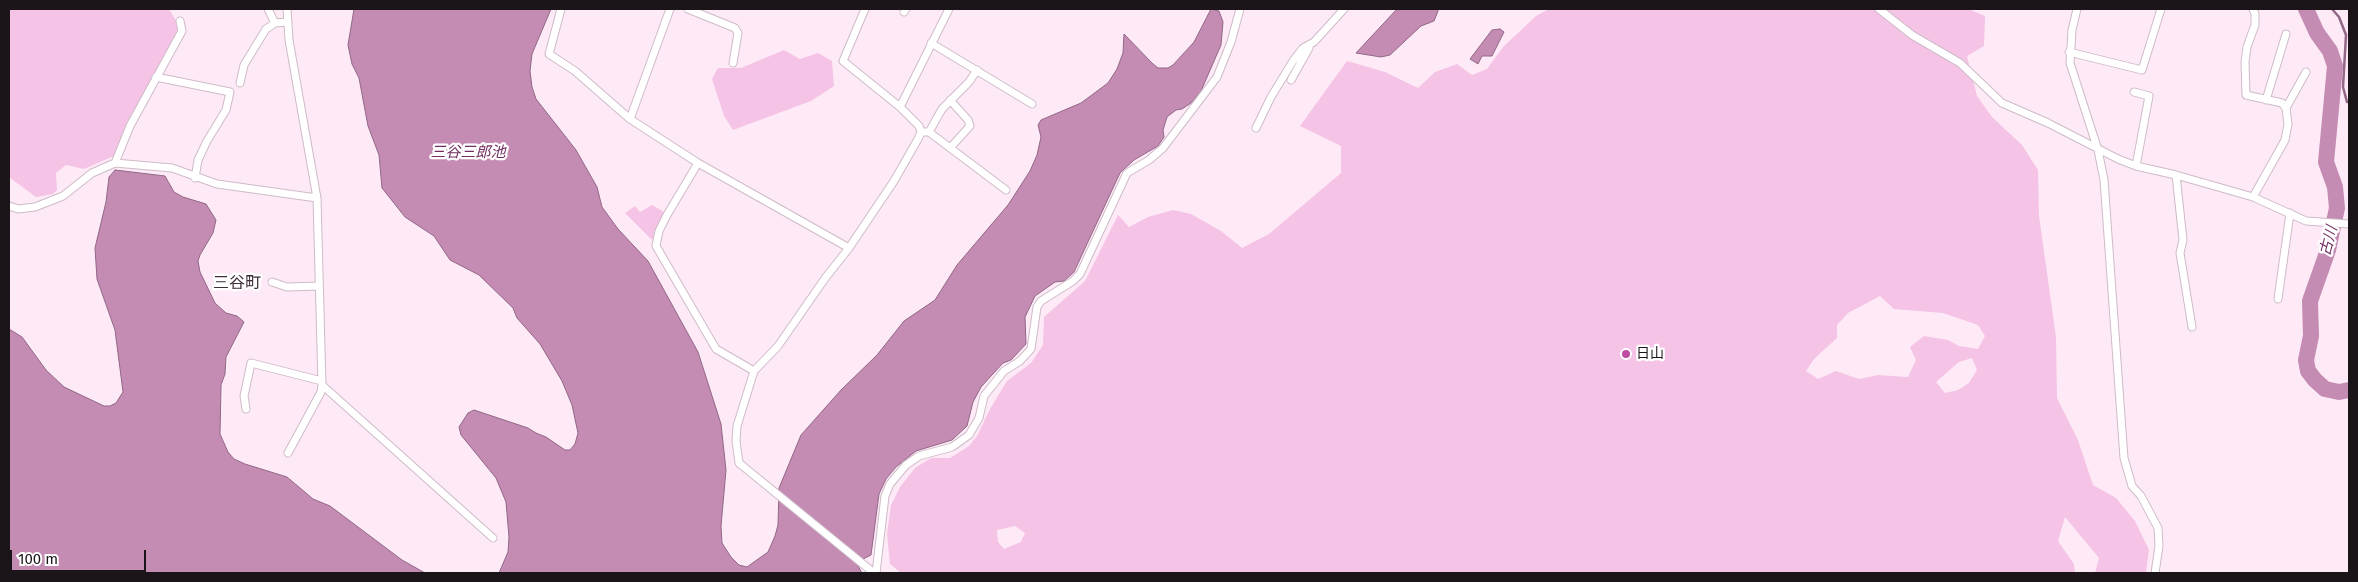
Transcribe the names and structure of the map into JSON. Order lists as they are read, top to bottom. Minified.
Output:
{"districts":["三谷町"],"water":["三谷三郎池","古川"],"places":["日山"],"scale_bar":"100 m"}
